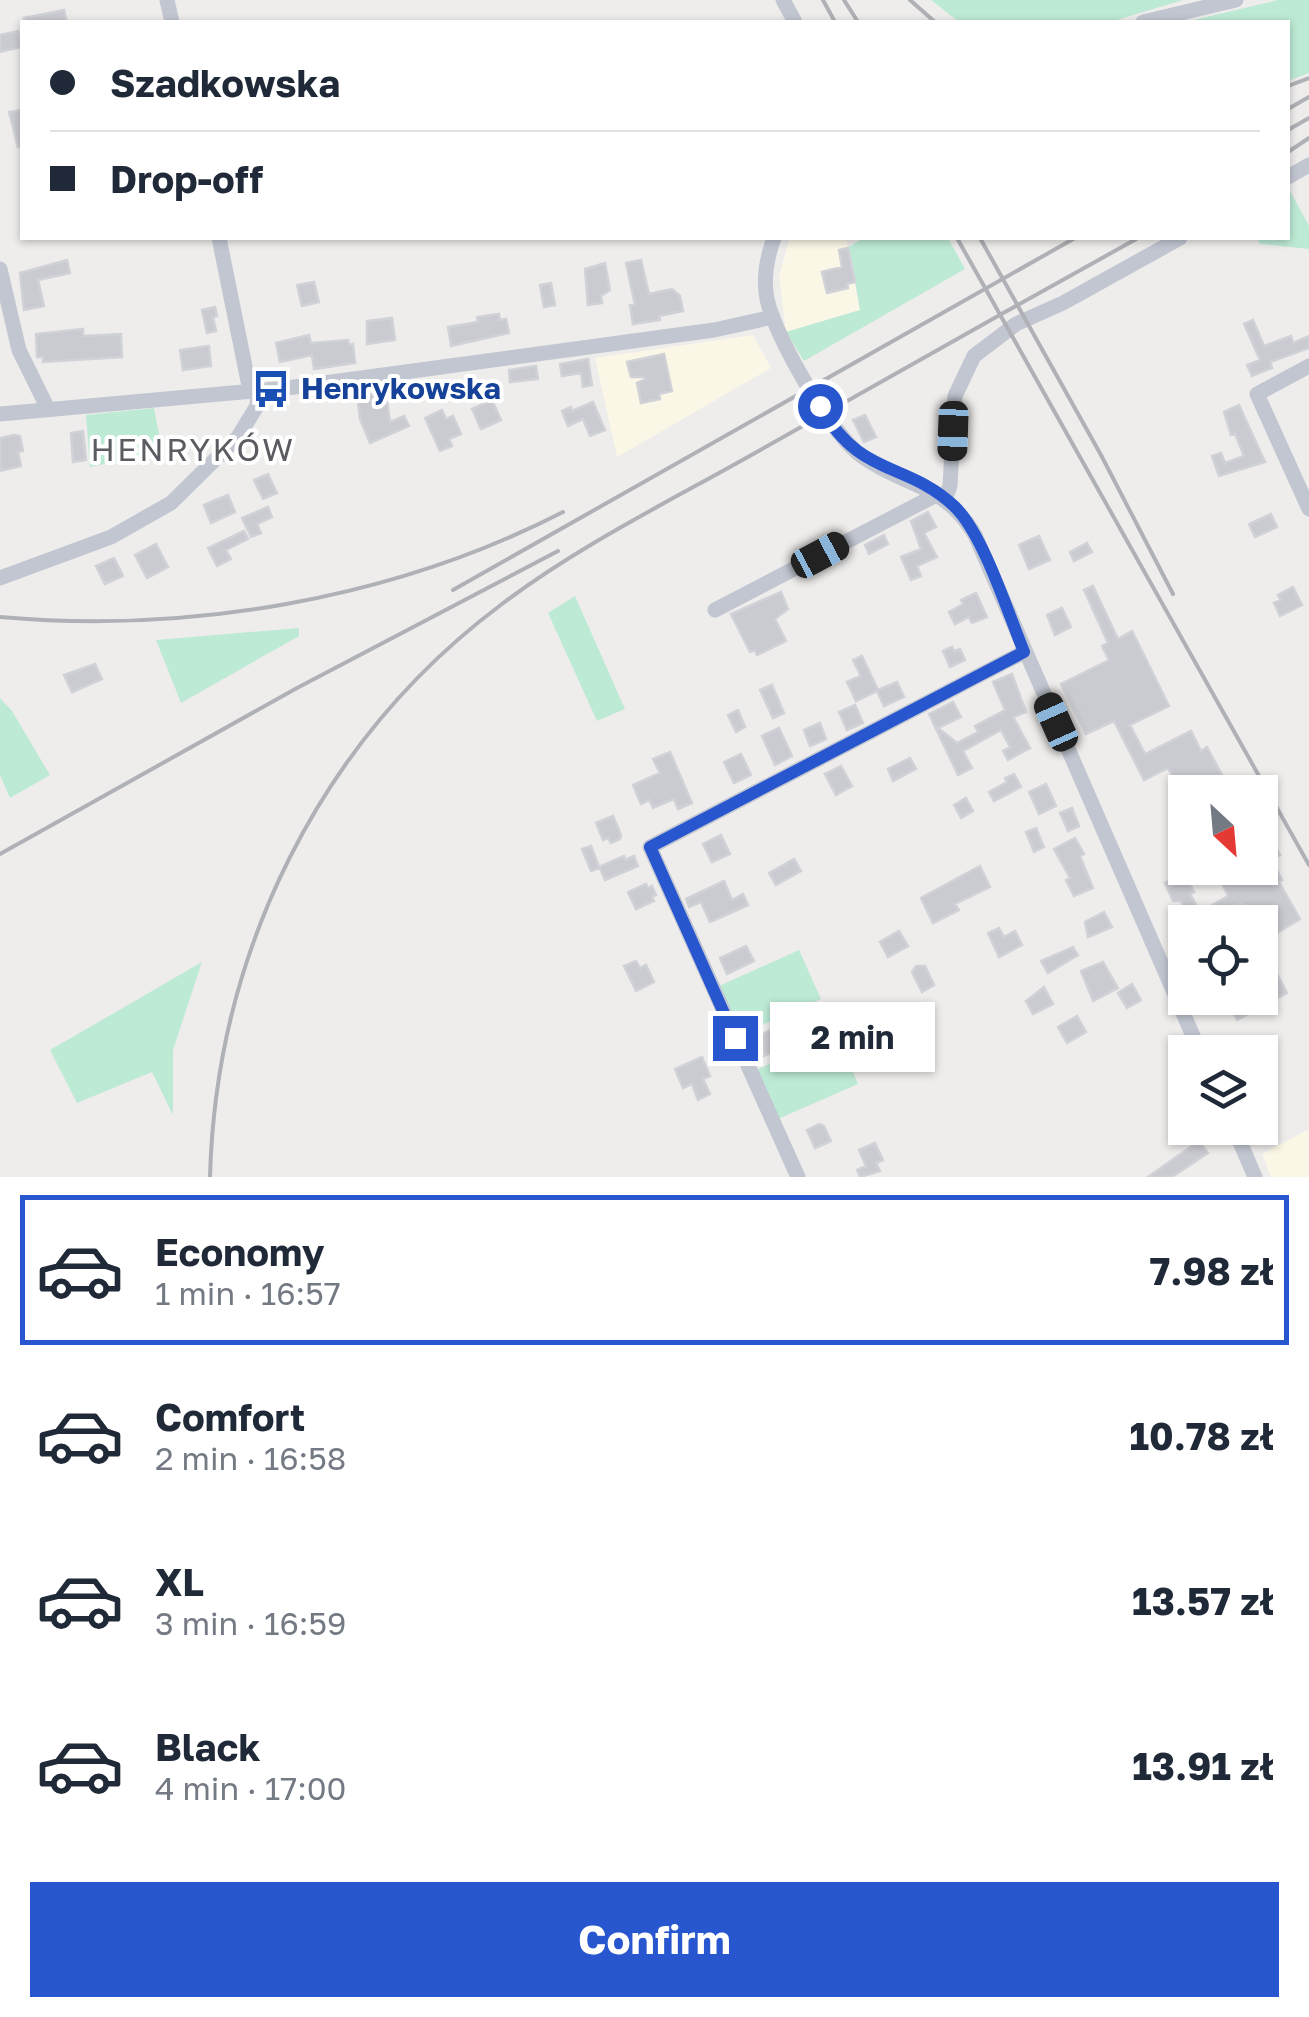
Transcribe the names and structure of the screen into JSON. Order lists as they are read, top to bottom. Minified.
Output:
{"districts":["HENRYKÓW"],"places":{"bus stop":["Henrykowska"]},"north":"bottom right","page":{"banner":["Szadkowska","Drop-off"],"bubble":"2 min","list":[{"name":"Economy","note":"1 min · 16:57","value":"7.98 zł"},{"name":"Comfort","note":"2 min · 16:58","value":"10.78 zł"},{"name":"XL","note":"3 min · 16:59","value":"13.57 zł"},{"name":"Black","note":"4 min · 17:00","value":"13.91 zł"}],"buttons":"Confirm"}}
